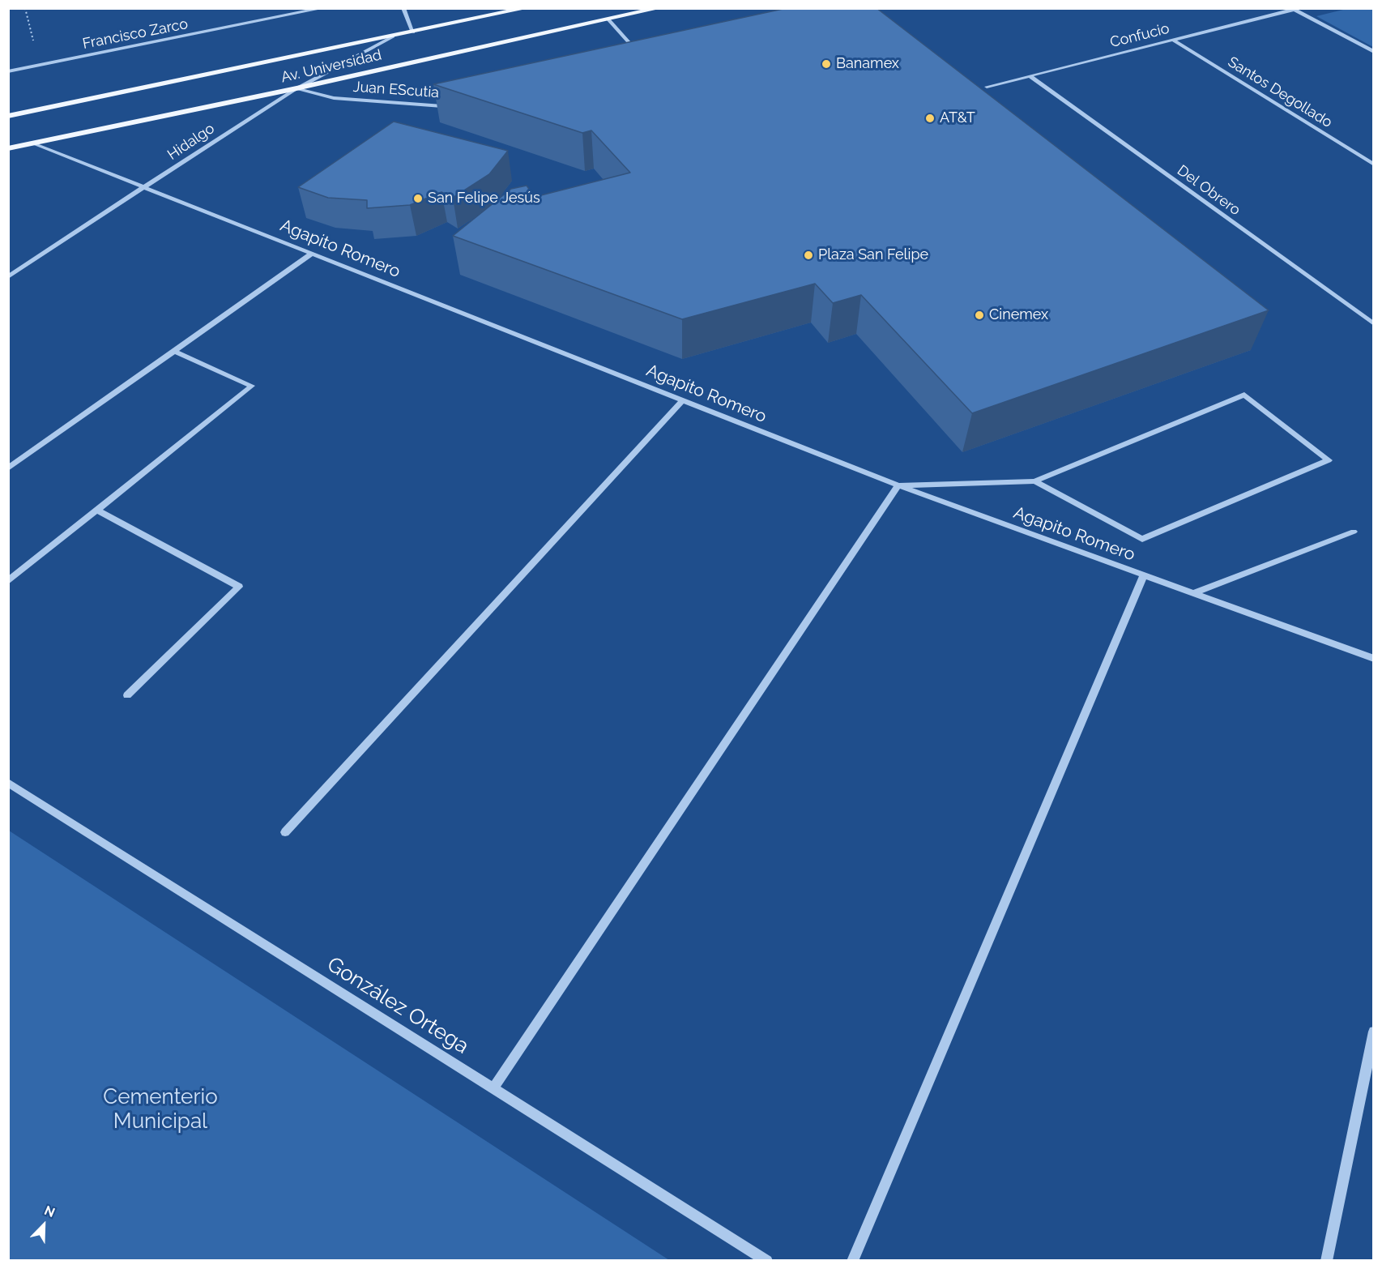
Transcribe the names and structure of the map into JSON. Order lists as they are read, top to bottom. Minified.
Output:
{"streets":{"main road":["Av. Universidad"],"street":["Francisco Zarco","Confucio","Juan EScutia","Santos Degollado","Hidalgo","Del Obrero","Agapito Romero","González Ortega"]},"crossings":[["Confucio","Santos Degollado"],["Confucio","Del Obrero"],["Av. Universidad","Juan EScutia"],["Av. Universidad","Hidalgo"],["Av. Universidad","Agapito Romero"],["Juan EScutia","Hidalgo"],["Hidalgo","Agapito Romero"]],"parks":["Cementerio Municipal"],"places":["Banamex","AT&T","San Felipe Jesús","Plaza San Felipe","Cinemex"],"north":"top right"}
